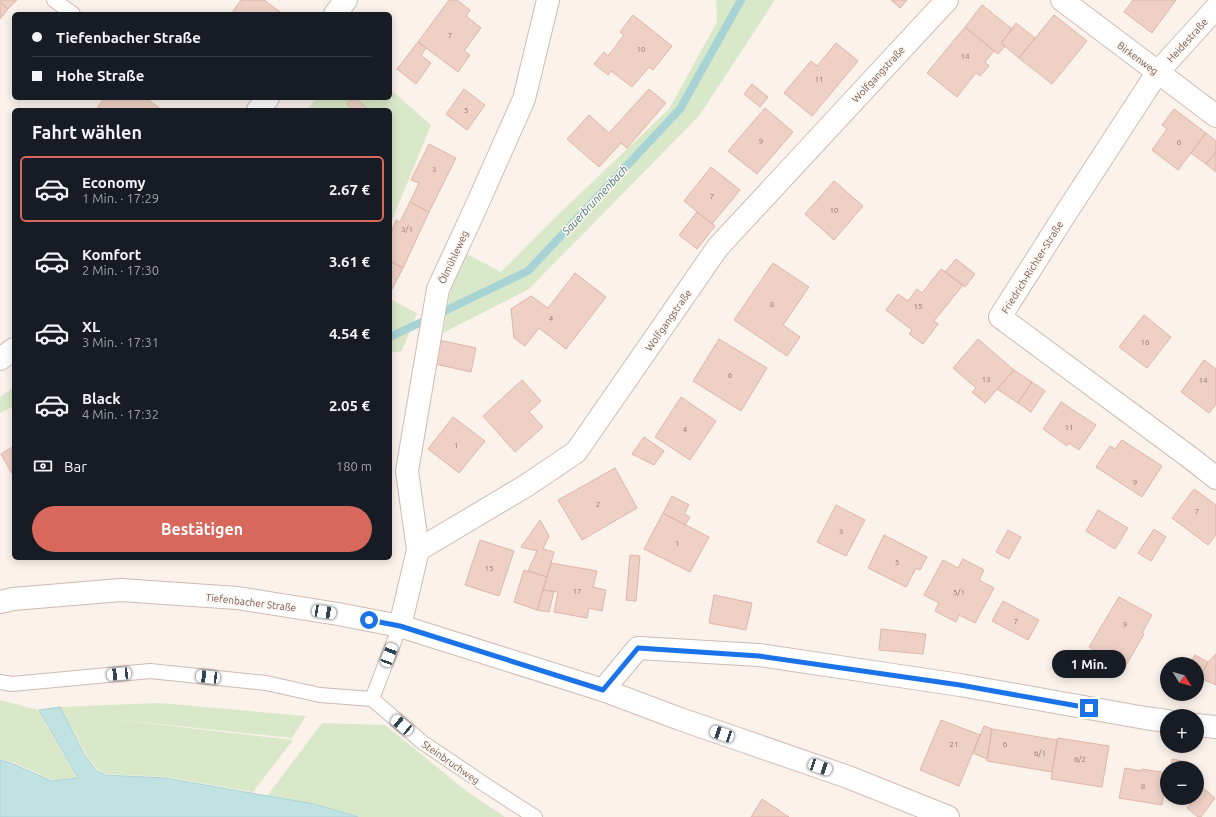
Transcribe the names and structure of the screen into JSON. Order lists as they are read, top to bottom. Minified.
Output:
{"streets":{"street":["Heidestraße","Birkenweg","Wolfgangstraße","Ölmühleweg","Friedrich-Richter-Straße","Tiefenbacher Straße"],"lane":["Steinbruchweg"]},"crossings":[["Heidestraße","Birkenweg"],["Heidestraße","Friedrich-Richter-Straße"],["Birkenweg","Friedrich-Richter-Straße"],["Wolfgangstraße","Ölmühleweg"]],"water":["Sauerbrunnenbach"],"house_numbers":["7","10","14","11","5","9","6","3","7","10","3/1","8","15","4","16","6","13","14","11","4","1","9","2","7","3","1","5","15","17","5/1","7","9","21","6","6/1","6/2","8"],"north":"bottom right","page":{"banner":["Tiefenbacher Straße","Hohe Straße"],"heading":"Fahrt wählen","list":[{"name":"Economy","note":"1 Min. · 17:29","value":"2.67 €"},{"name":"Komfort","note":"2 Min. · 17:30","value":"3.61 €"},{"name":"XL","note":"3 Min. · 17:31","value":"4.54 €"},{"name":"Black","note":"4 Min. · 17:32","value":"2.05 €"}],"pay":["Bar","180 m"],"buttons":"Bestätigen","bubble":"1 Min.","map_buttons":["+","−"]}}
